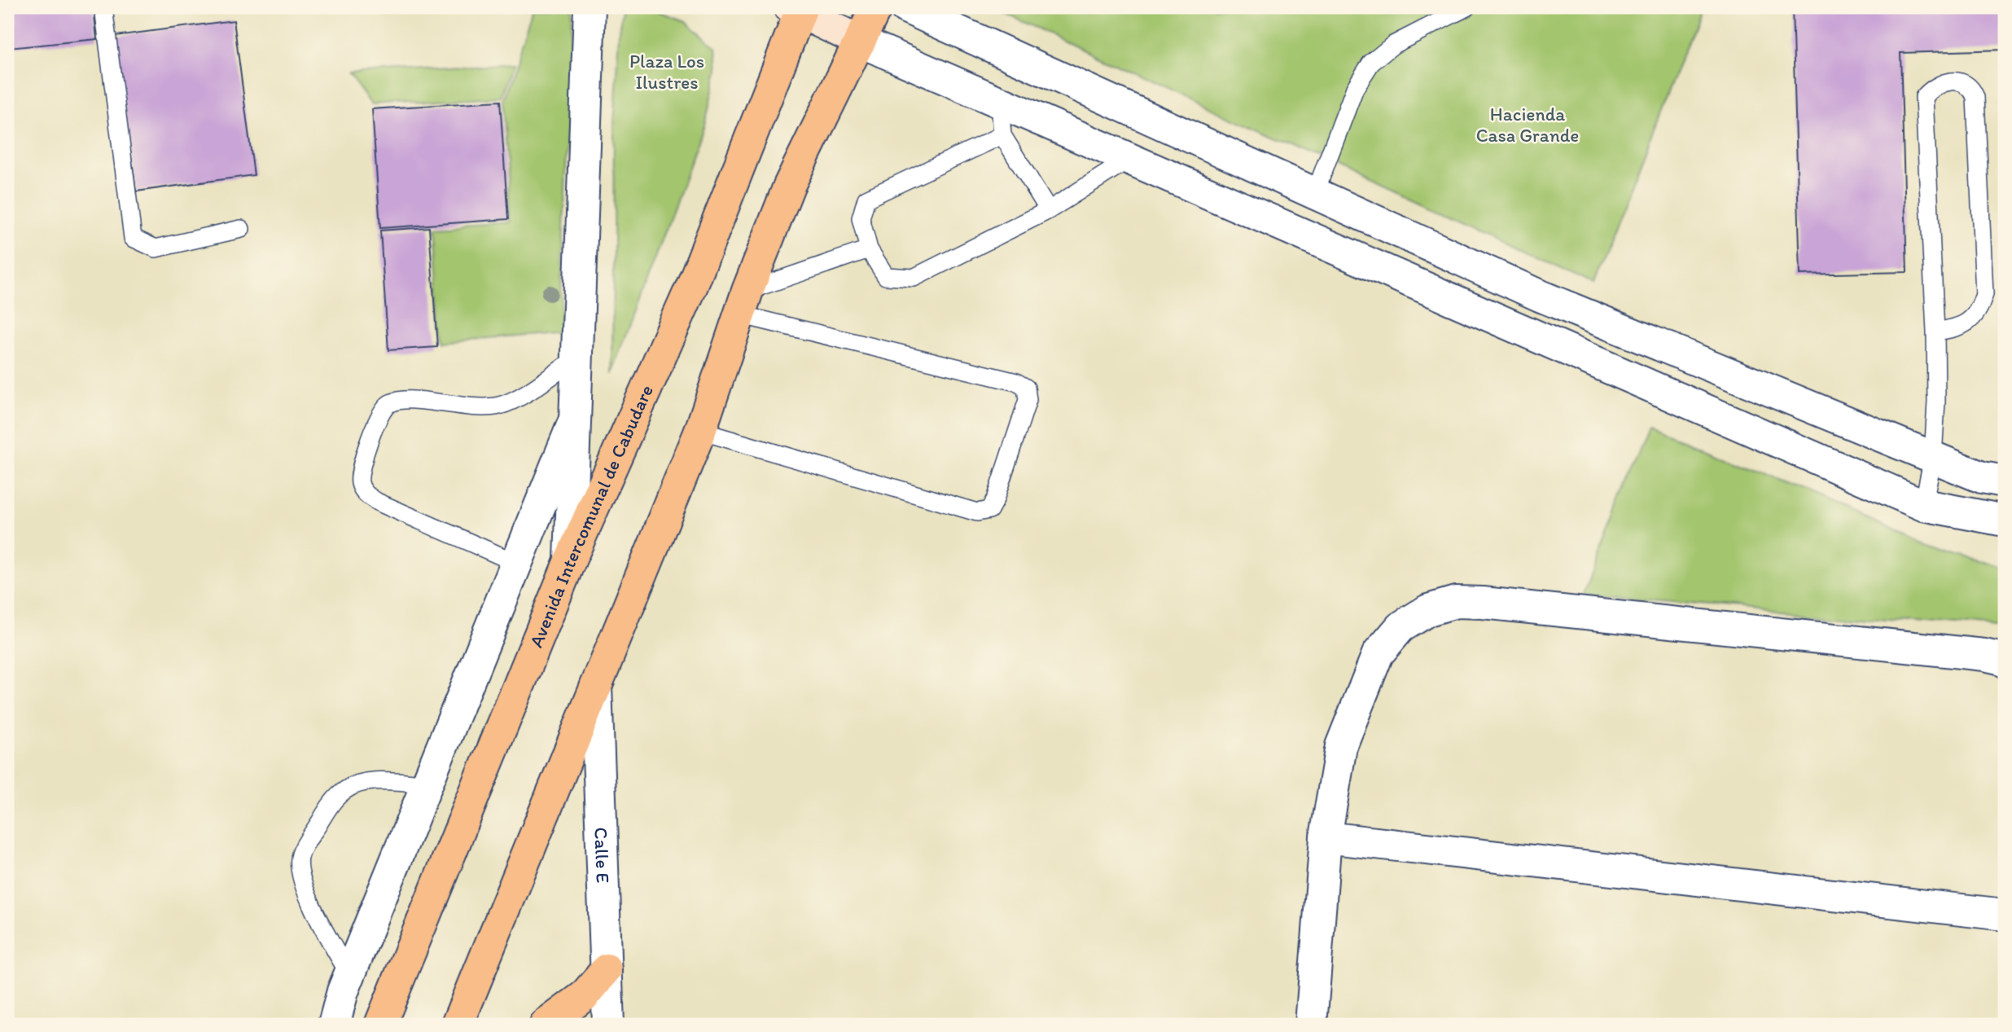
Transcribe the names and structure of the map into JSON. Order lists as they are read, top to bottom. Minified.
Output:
{"streets":{"highway":["Avenida Intercomunal de Cabudare"],"street":["Calle E"]},"parks":["Plaza Los Ilustres","Hacienda Casa Grande"]}
